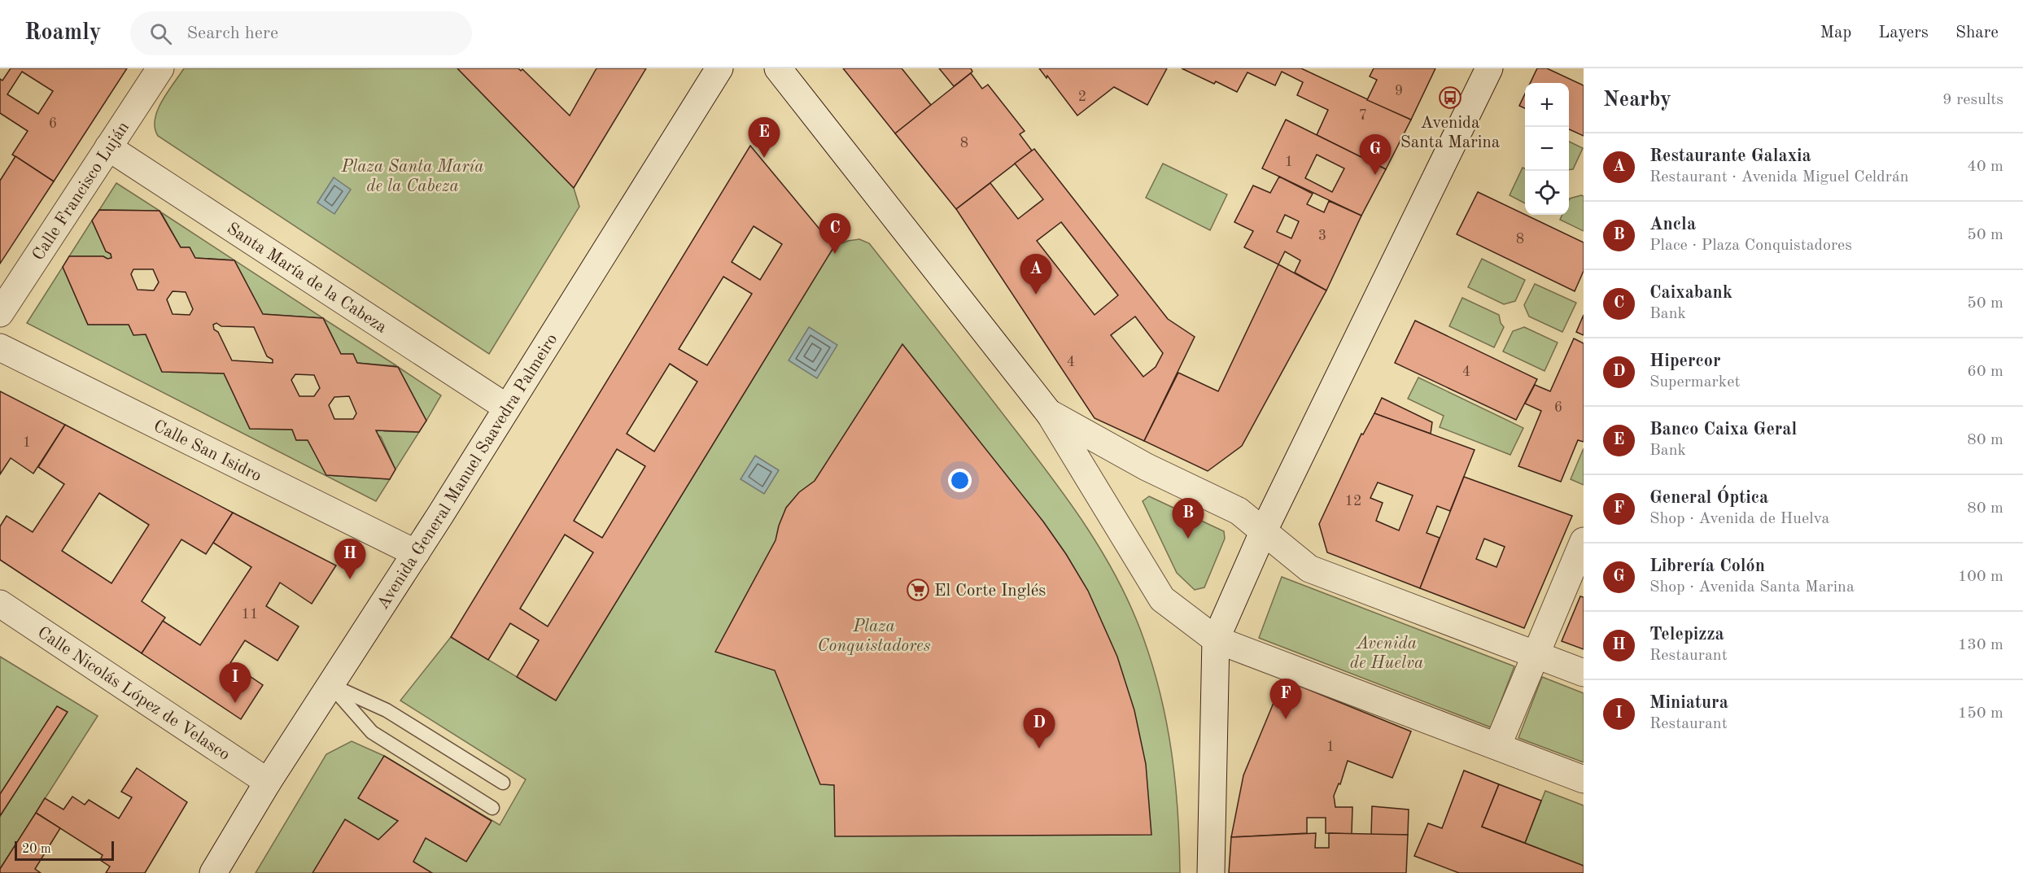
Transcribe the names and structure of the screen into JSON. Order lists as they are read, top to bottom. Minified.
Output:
{"streets":{"street":["Calle Francisco Luján","Santa María de la Cabeza","Calle San Isidro","Avenida General Manuel Saavedra Palmeiro","Calle Nicolás López de Velasco"]},"crossings":[["Calle Francisco Luján","Santa María de la Cabeza"],["Santa María de la Cabeza","Avenida General Manuel Saavedra Palmeiro"],["Calle San Isidro","Avenida General Manuel Saavedra Palmeiro"],["Avenida General Manuel Saavedra Palmeiro","Calle Nicolás López de Velasco"]],"parks":["Plaza Santa María de la Cabeza","Plaza Conquistadores","Avenida de Huelva"],"places":{"bus stop":["Avenida Santa Marina"],"supermarket":["El Corte Inglés"]},"house_numbers":["9","2","7","6","8","1","3","8","4","4","6","1","12","11","1"],"scale_bar":"20 m","page":{"header":"Roamly","search":"Search here","nav":["Map","Layers","Share"],"heading":["Nearby","9 results"],"map_buttons":["+","−"],"pins":["E","G","C","A","B","H","I","F","D"],"list":[{"mark":"A","name":"Restaurante Galaxia","note":"Restaurant · Avenida Miguel Celdrán","value":"40 m"},{"mark":"B","name":"Ancla","note":"Place · Plaza Conquistadores","value":"50 m"},{"mark":"C","name":"Caixabank","note":"Bank","value":"50 m"},{"mark":"D","name":"Hipercor","note":"Supermarket","value":"60 m"},{"mark":"E","name":"Banco Caixa Geral","note":"Bank","value":"80 m"},{"mark":"F","name":"General Óptica","note":"Shop · Avenida de Huelva","value":"80 m"},{"mark":"G","name":"Librería Colón","note":"Shop · Avenida Santa Marina","value":"100 m"},{"mark":"H","name":"Telepizza","note":"Restaurant","value":"130 m"},{"mark":"I","name":"Miniatura","note":"Restaurant","value":"150 m"}],"scale":"20 m"}}
